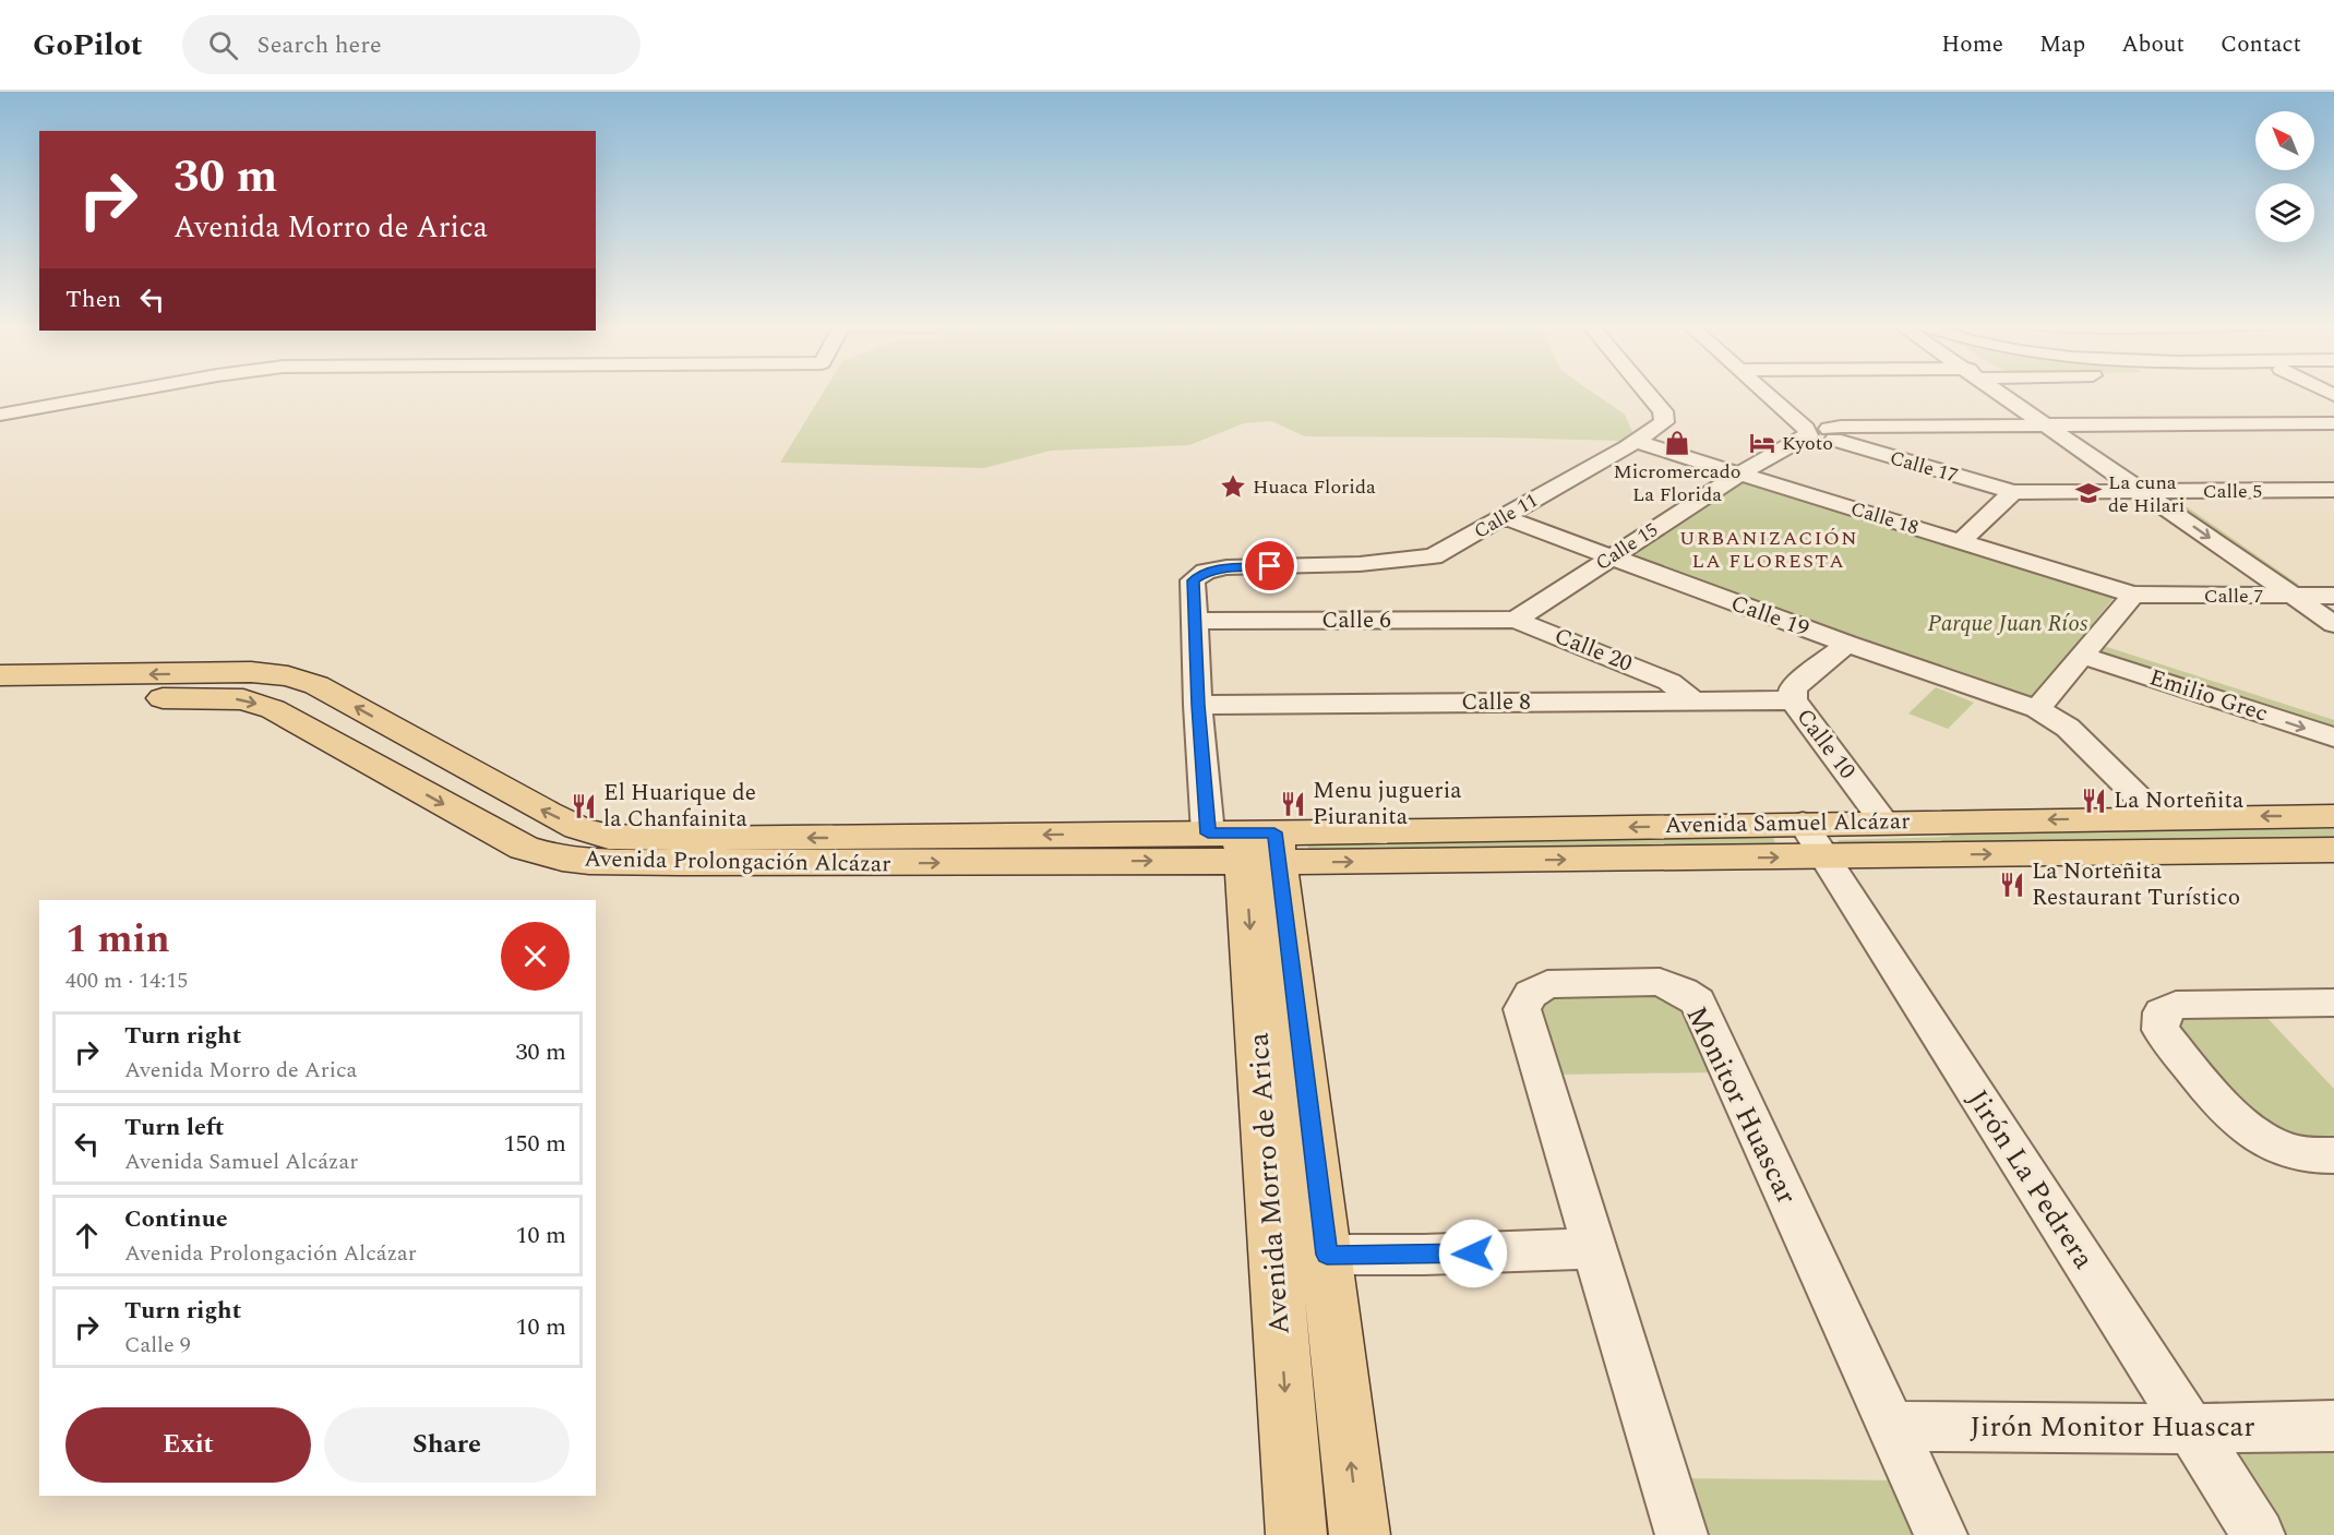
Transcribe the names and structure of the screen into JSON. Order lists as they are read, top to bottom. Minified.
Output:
{"streets":{"main road":["Avenida Samuel Alcázar","Avenida Prolongación Alcázar","Avenida Morro de Arica"],"street":["Calle 17","Calle 5","Calle 11","Calle 18","Calle 15","Calle 7","Calle 19","Calle 6","Calle 20","Emilio Grec","Calle 8","Calle 10","Monitor Huascar","Jirón La Pedrera","Jirón Monitor Huascar"]},"crossings":[["Calle 17","Calle 5"],["Calle 17","Calle 15"],["Calle 11","Calle 18"],["Calle 11","Calle 19"],["Calle 11","Calle 6"],["Calle 18","Calle 15"],["Calle 18","Calle 7"],["Calle 15","Calle 19"],["Calle 15","Calle 6"],["Calle 15","Calle 20"],["Calle 19","Calle 10"],["Calle 19","Avenida Samuel Alcázar"],["Calle 6","Calle 20"],["Calle 20","Calle 8"],["Calle 20","Calle 10"],["Calle 8","Calle 10"],["Calle 10","Avenida Samuel Alcázar"],["Avenida Samuel Alcázar","Avenida Prolongación Alcázar"],["Avenida Samuel Alcázar","Jirón La Pedrera"],["Avenida Samuel Alcázar","Avenida Morro de Arica"],["Avenida Prolongación Alcázar","Avenida Morro de Arica"],["Monitor Huascar","Jirón Monitor Huascar"],["Jirón La Pedrera","Jirón Monitor Huascar"]],"districts":["URBANIZACIÓN LA FLORESTA"],"parks":["Parque Juan Ríos"],"places":{"shop":["Micromercado La Florida"],"hotel":["Kyoto"],"place":["Huaca Florida"],"school or university":["La cuna de Hilari"],"restaurant":["La Norteñita","Menu jugueria Piuranita","El Huarique de la Chanfainita","La Norteñita Restaurant Turístico"]},"north":"top left","page":{"header":"GoPilot","search":"Search here","nav":["Home","Map","About","Contact"],"turn":["30 m","Avenida Morro de Arica"],"then":"Then","heading":["1 min","400 m · 14:15"],"list":[{"name":"Turn right","note":"Avenida Morro de Arica","value":"30 m"},{"name":"Turn left","note":"Avenida Samuel Alcázar","value":"150 m"},{"name":"Continue","note":"Avenida Prolongación Alcázar","value":"10 m"},{"name":"Turn right","note":"Calle 9","value":"10 m"}],"buttons":["Exit","Share"]}}
